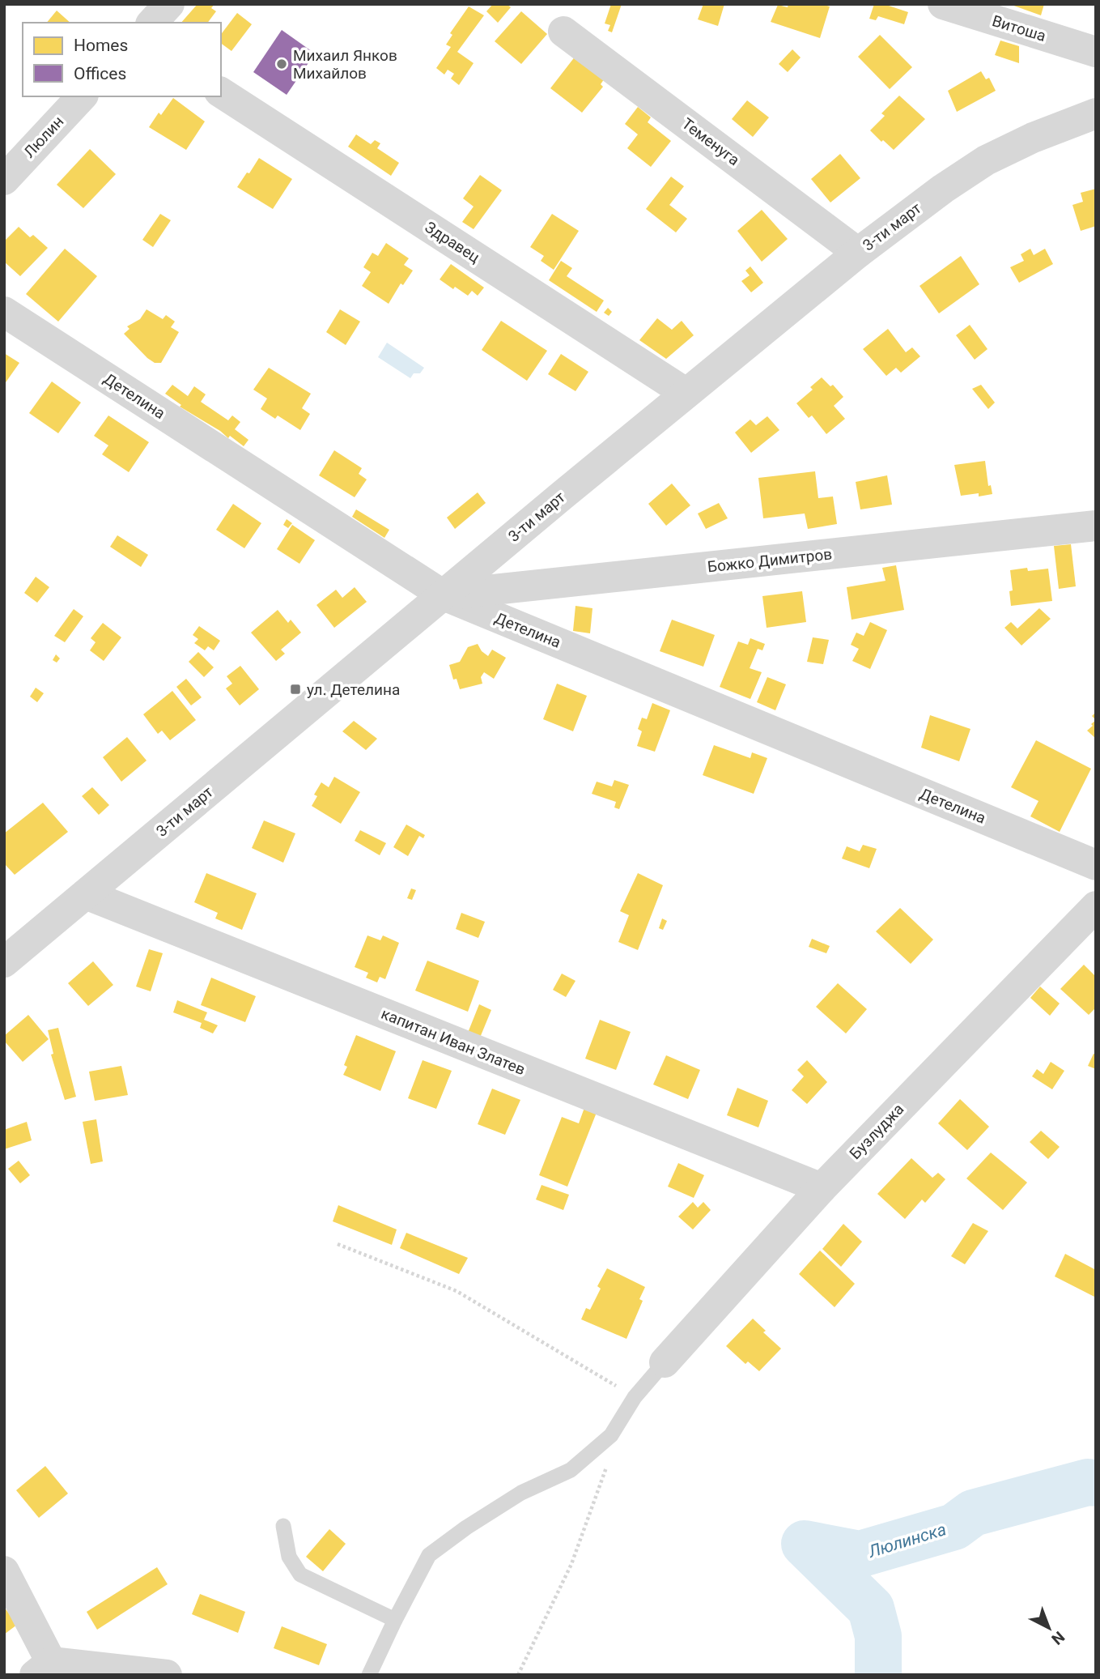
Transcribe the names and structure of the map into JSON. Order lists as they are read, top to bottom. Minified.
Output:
{"streets":{"street":["Витоша","Люлин","Теменуга","3-ти март","Здравец","Детелина","Божко Димитров","капитан Иван Златев","Бузлуджа"]},"crossings":[["Теменуга","3-ти март"],["3-ти март","Здравец"],["3-ти март","Детелина"],["3-ти март","Божко Димитров"],["3-ти март","капитан Иван Златев"],["Детелина","Божко Димитров"],["капитан Иван Златев","Бузлуджа"]],"water":["Люлинска"],"places":{"other":["Михаил Янков Михайлов"],"transit":["ул. Детелина"]},"legend":["Homes","Offices"],"north":"bottom right"}
